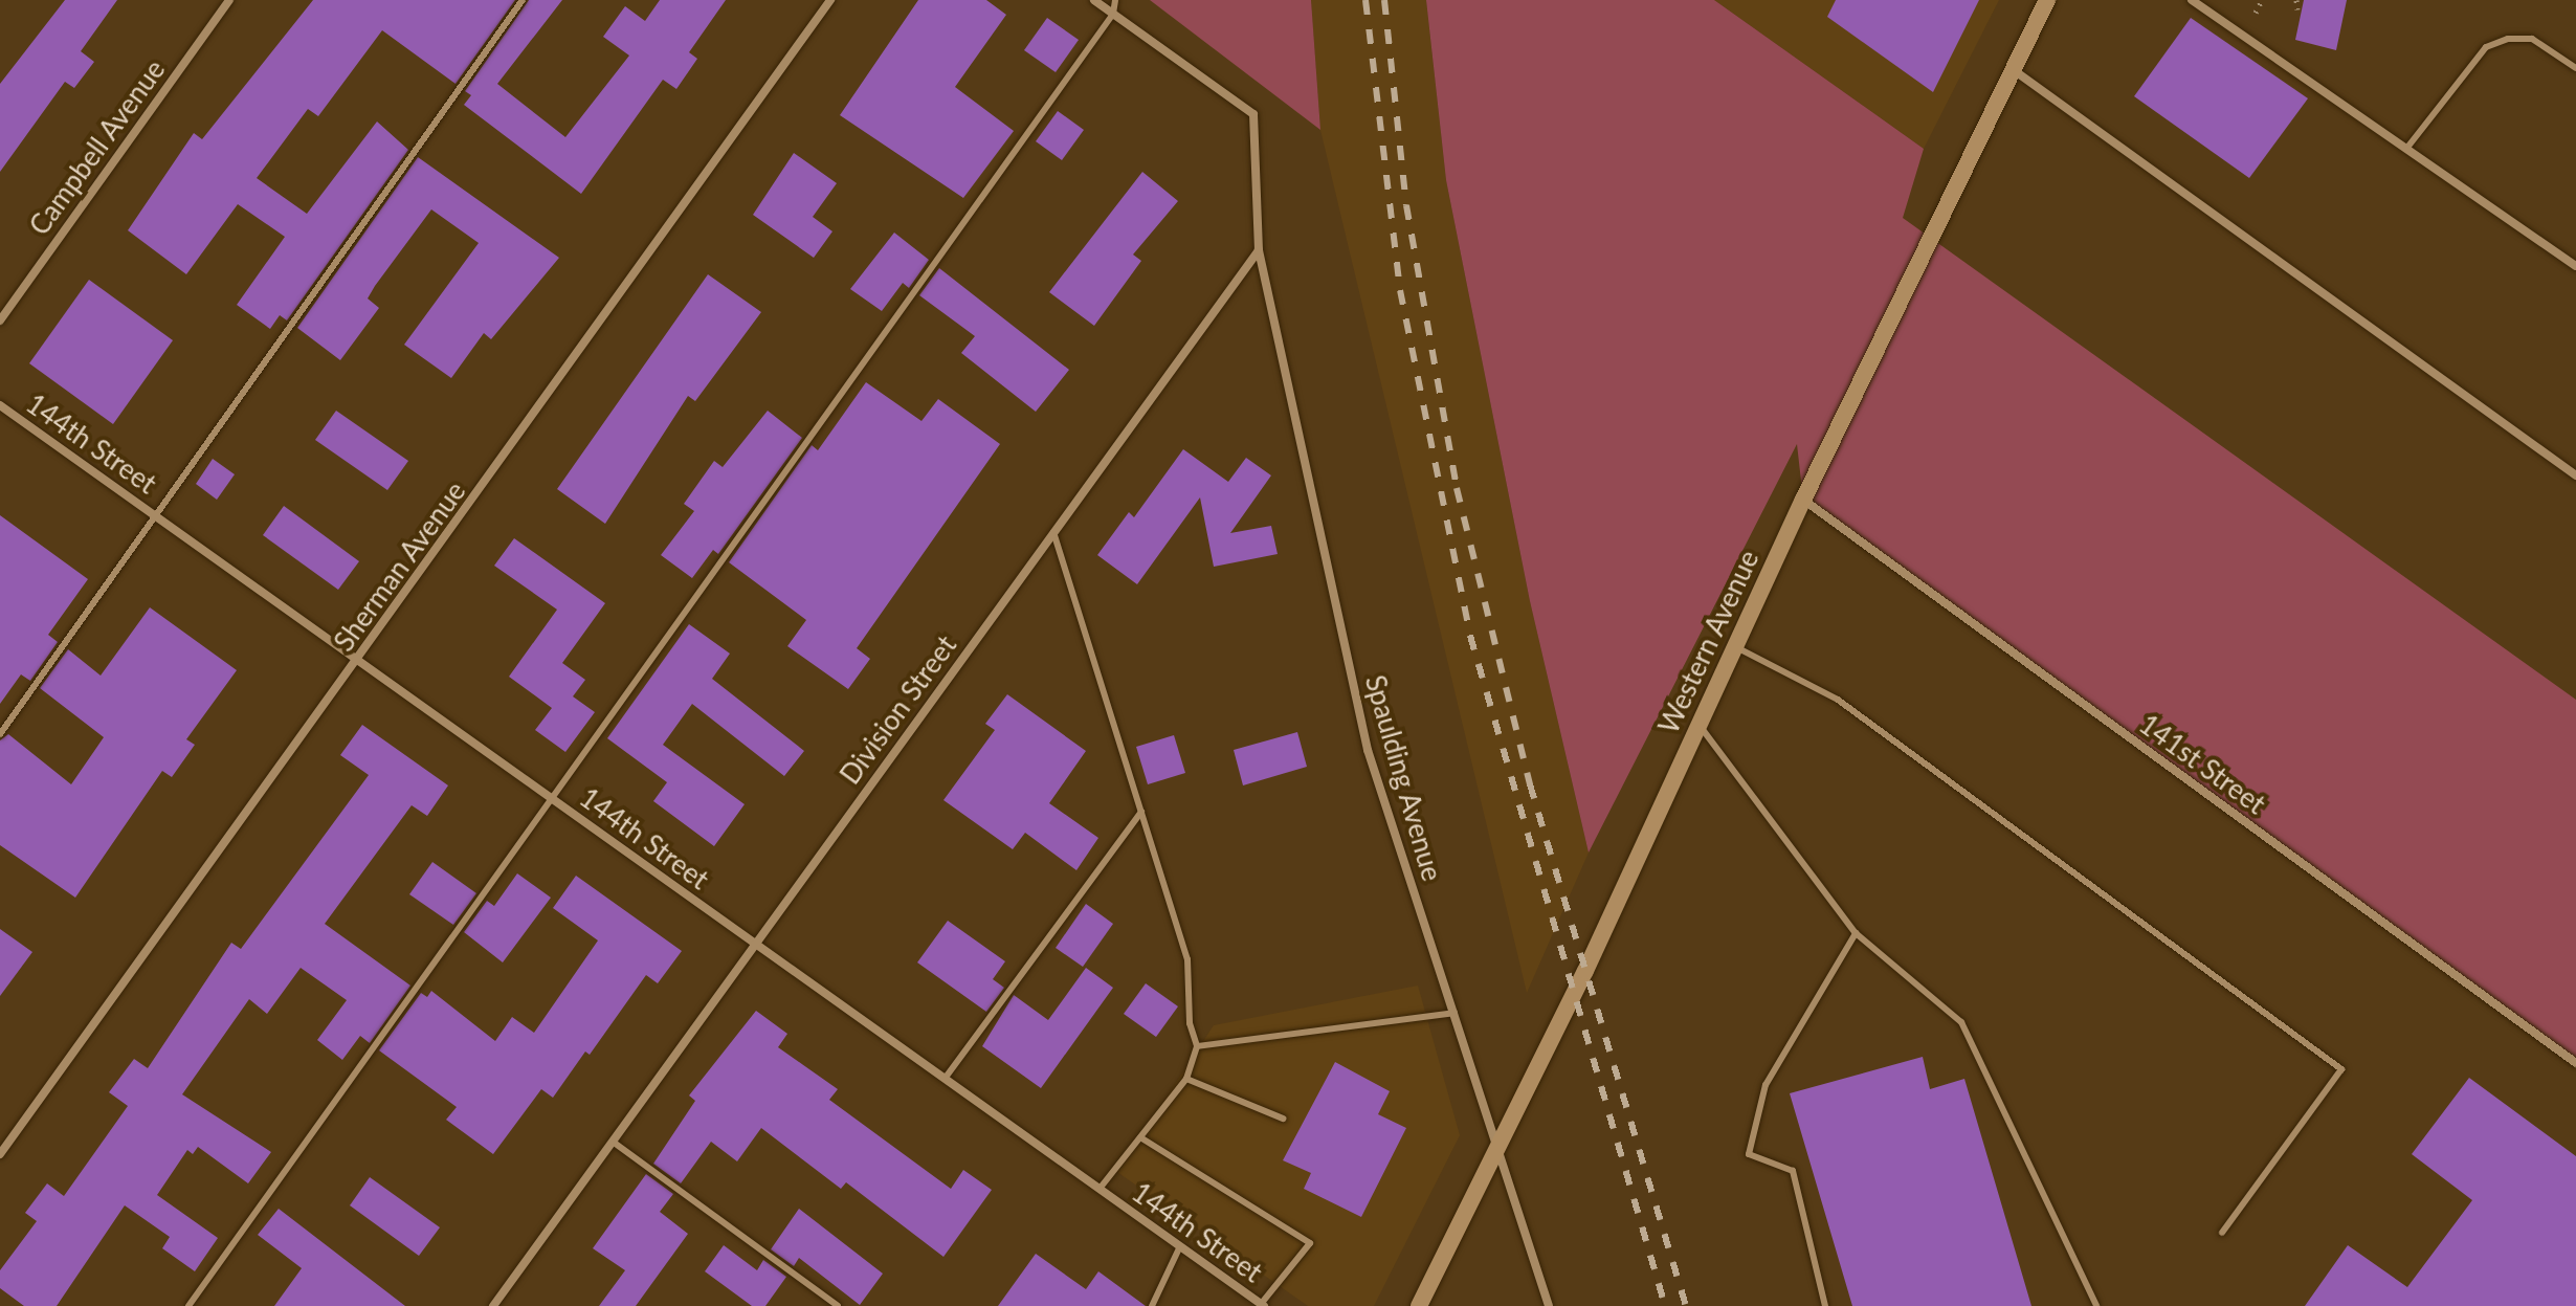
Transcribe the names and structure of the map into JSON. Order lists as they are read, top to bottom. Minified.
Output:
{"streets":{"main road":["Western Avenue"],"street":["Campbell Avenue","144th Street","Sherman Avenue","Division Street","141st Street","Spaulding Avenue"]},"crossings":[["144th Street","Sherman Avenue"],["144th Street","Division Street"],["Western Avenue","141st Street"],["Western Avenue","Spaulding Avenue"],["Division Street","Spaulding Avenue"]]}
